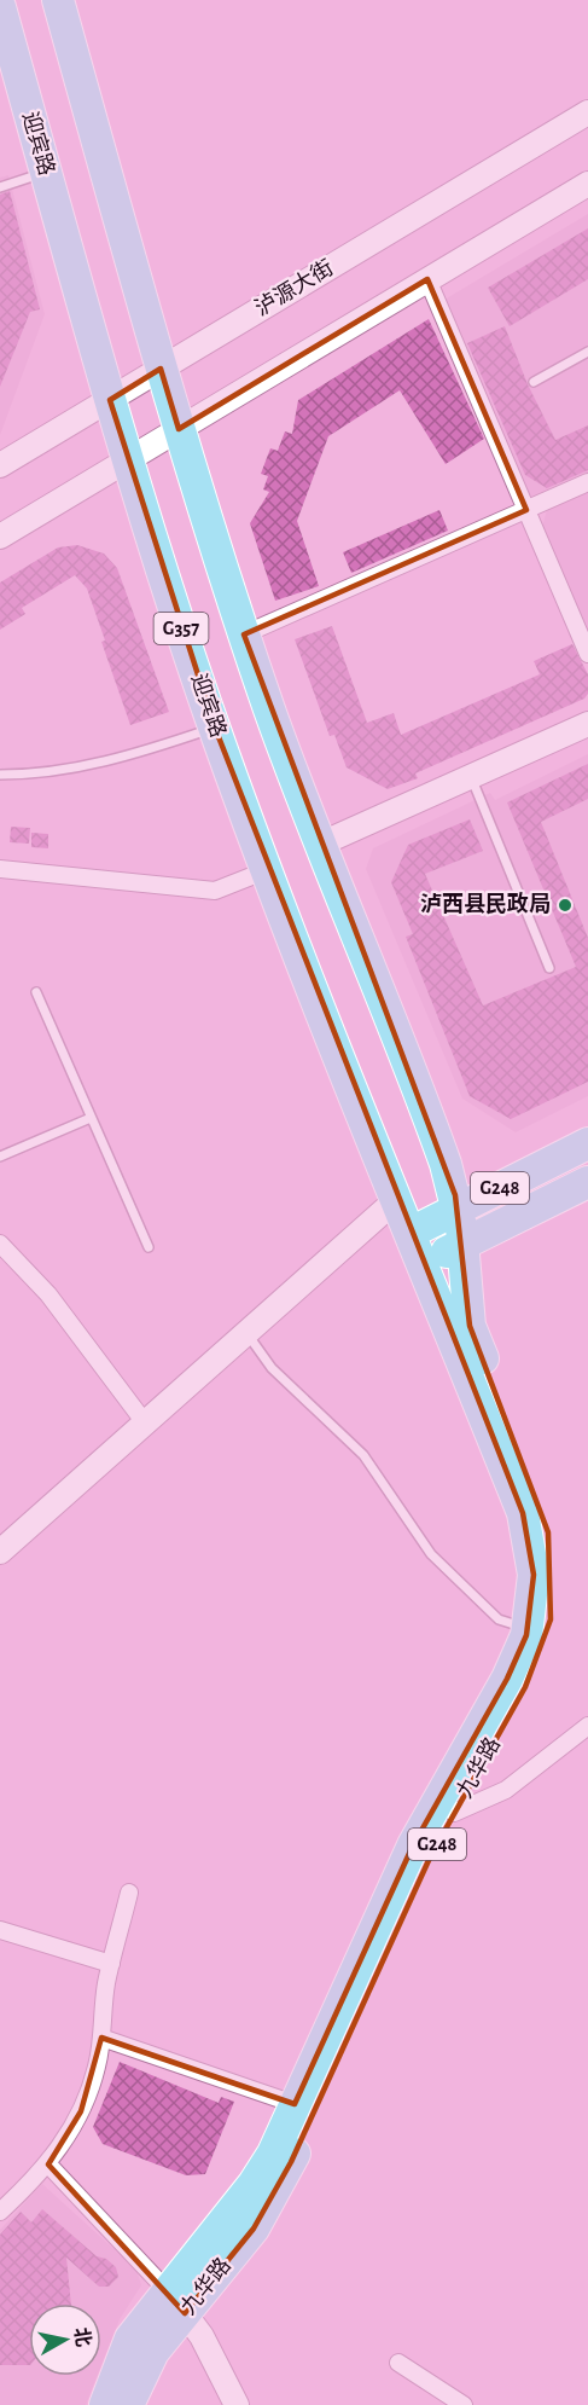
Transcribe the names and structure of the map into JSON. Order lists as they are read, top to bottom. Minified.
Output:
{"streets":{"highway":["迎宾路","G357","G248","九华路"],"main road":["泸源大街"]},"crossings":[["迎宾路","泸源大街"],["迎宾路","G248"],["迎宾路","九华路"],["泸源大街","G357"],["G357","G248"],["G248","九华路"]],"places":["泸西县民政局"],"north":"right"}
